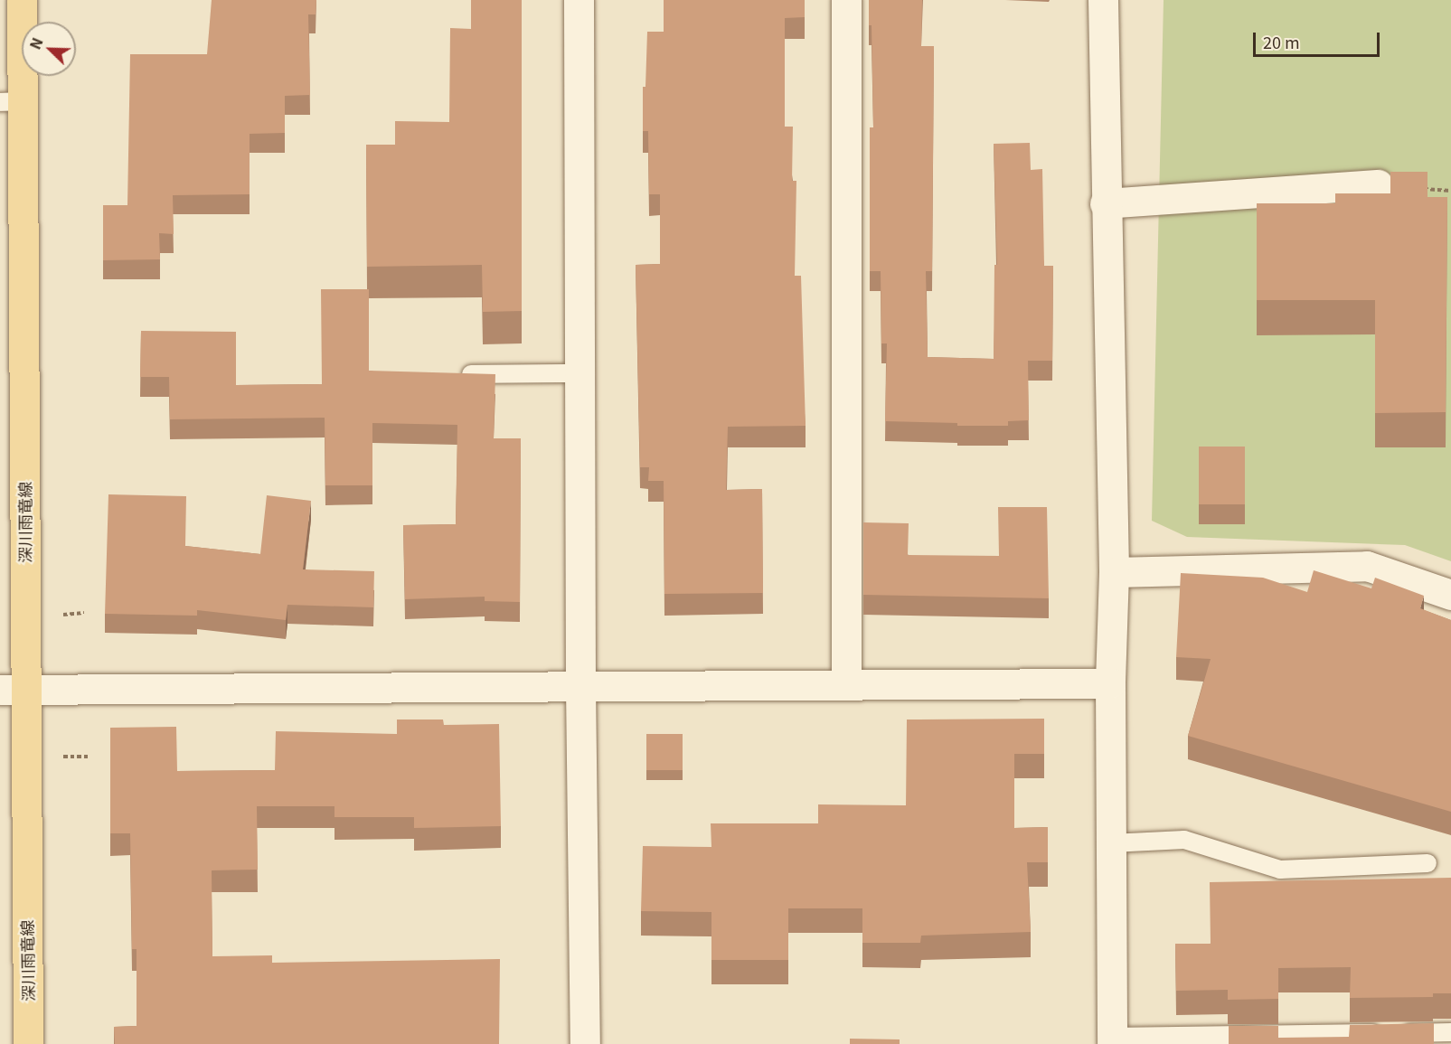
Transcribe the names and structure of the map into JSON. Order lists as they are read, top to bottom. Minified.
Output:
{"streets":{"main road":["深川雨竜線"]},"scale_bar":"20 m","north":"top left"}
